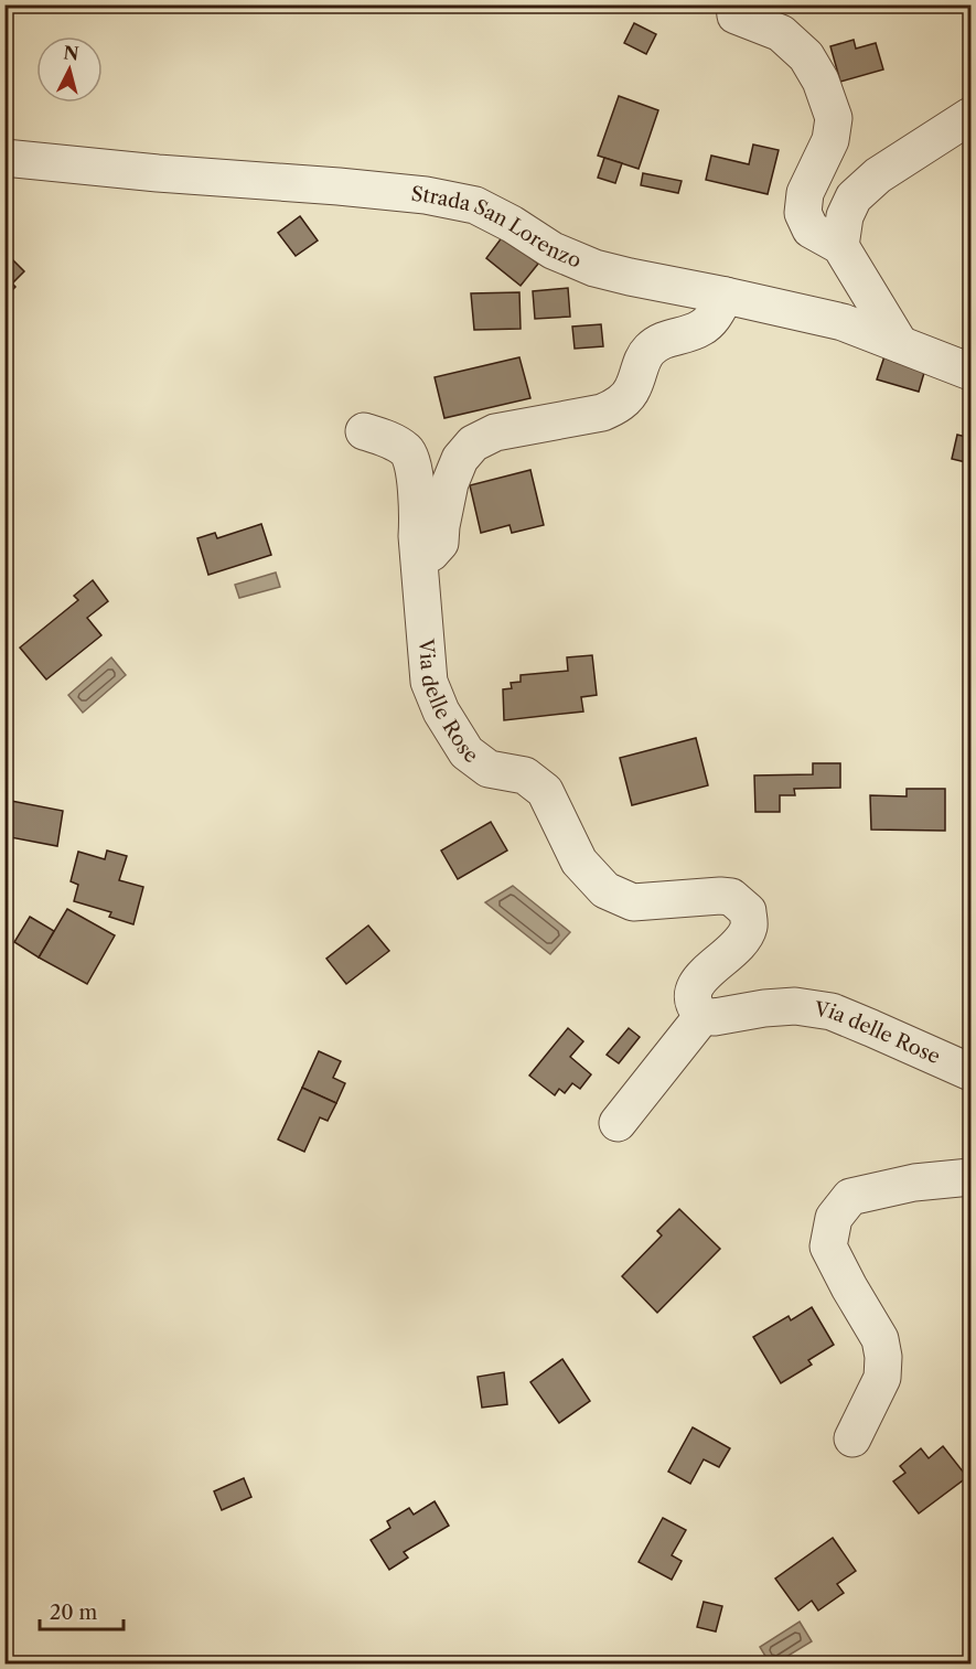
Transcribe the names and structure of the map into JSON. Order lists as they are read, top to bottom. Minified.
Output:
{"streets":{"street":["Strada San Lorenzo","Via delle Rose"]},"scale_bar":"20 m","north":"top"}
